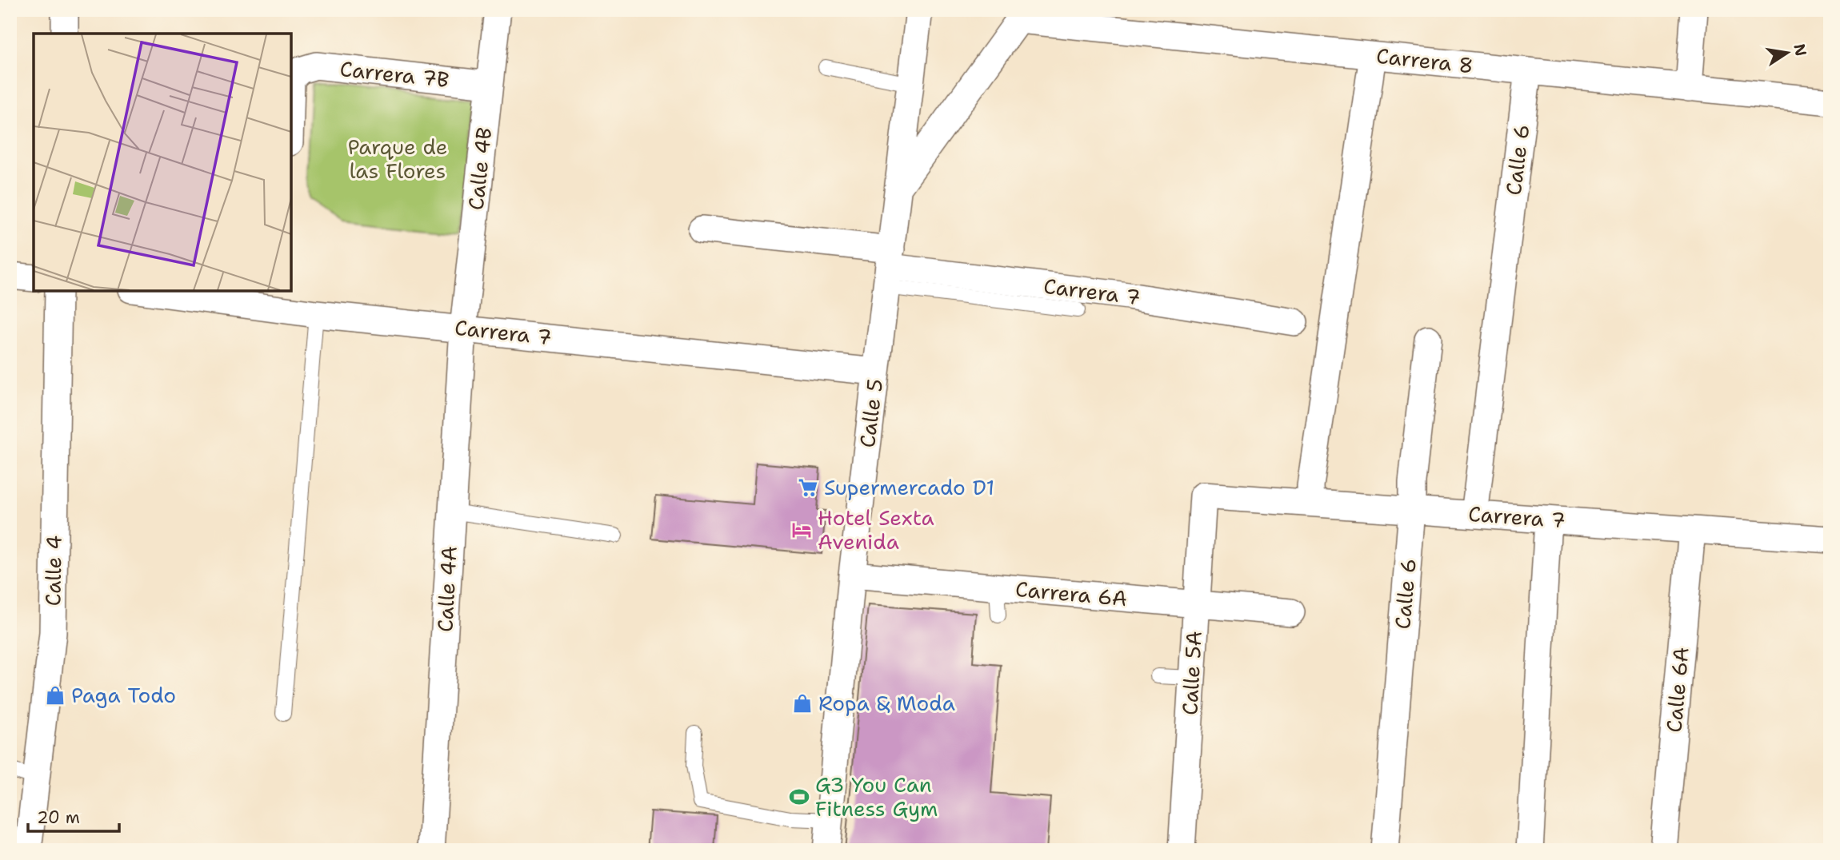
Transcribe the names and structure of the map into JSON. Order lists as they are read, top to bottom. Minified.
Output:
{"streets":{"street":["Carrera 8","Carrera 7B","Calle 6","Calle 4B","Carrera 7","Calle 5","Calle 4","Calle 4A","Carrera 6A","Calle 5A","Calle 6A"]},"crossings":[["Carrera 8","Calle 6"],["Carrera 7B","Calle 4B"],["Calle 6","Carrera 7"],["Calle 4B","Carrera 7"],["Calle 4B","Calle 4A"],["Carrera 7","Calle 5"],["Carrera 7","Calle 4A"],["Carrera 7","Calle 5A"],["Carrera 7","Calle 6A"],["Calle 5","Carrera 6A"],["Carrera 6A","Calle 5A"]],"parks":["Parque de las Flores"],"places":{"supermarket":["Supermercado D1"],"hotel":["Hotel Sexta Avenida"],"shop":["Paga Todo","Ropa & Moda"],"sports":["G3 You Can Fitness Gym"]},"scale_bar":"20 m","north":"right"}
